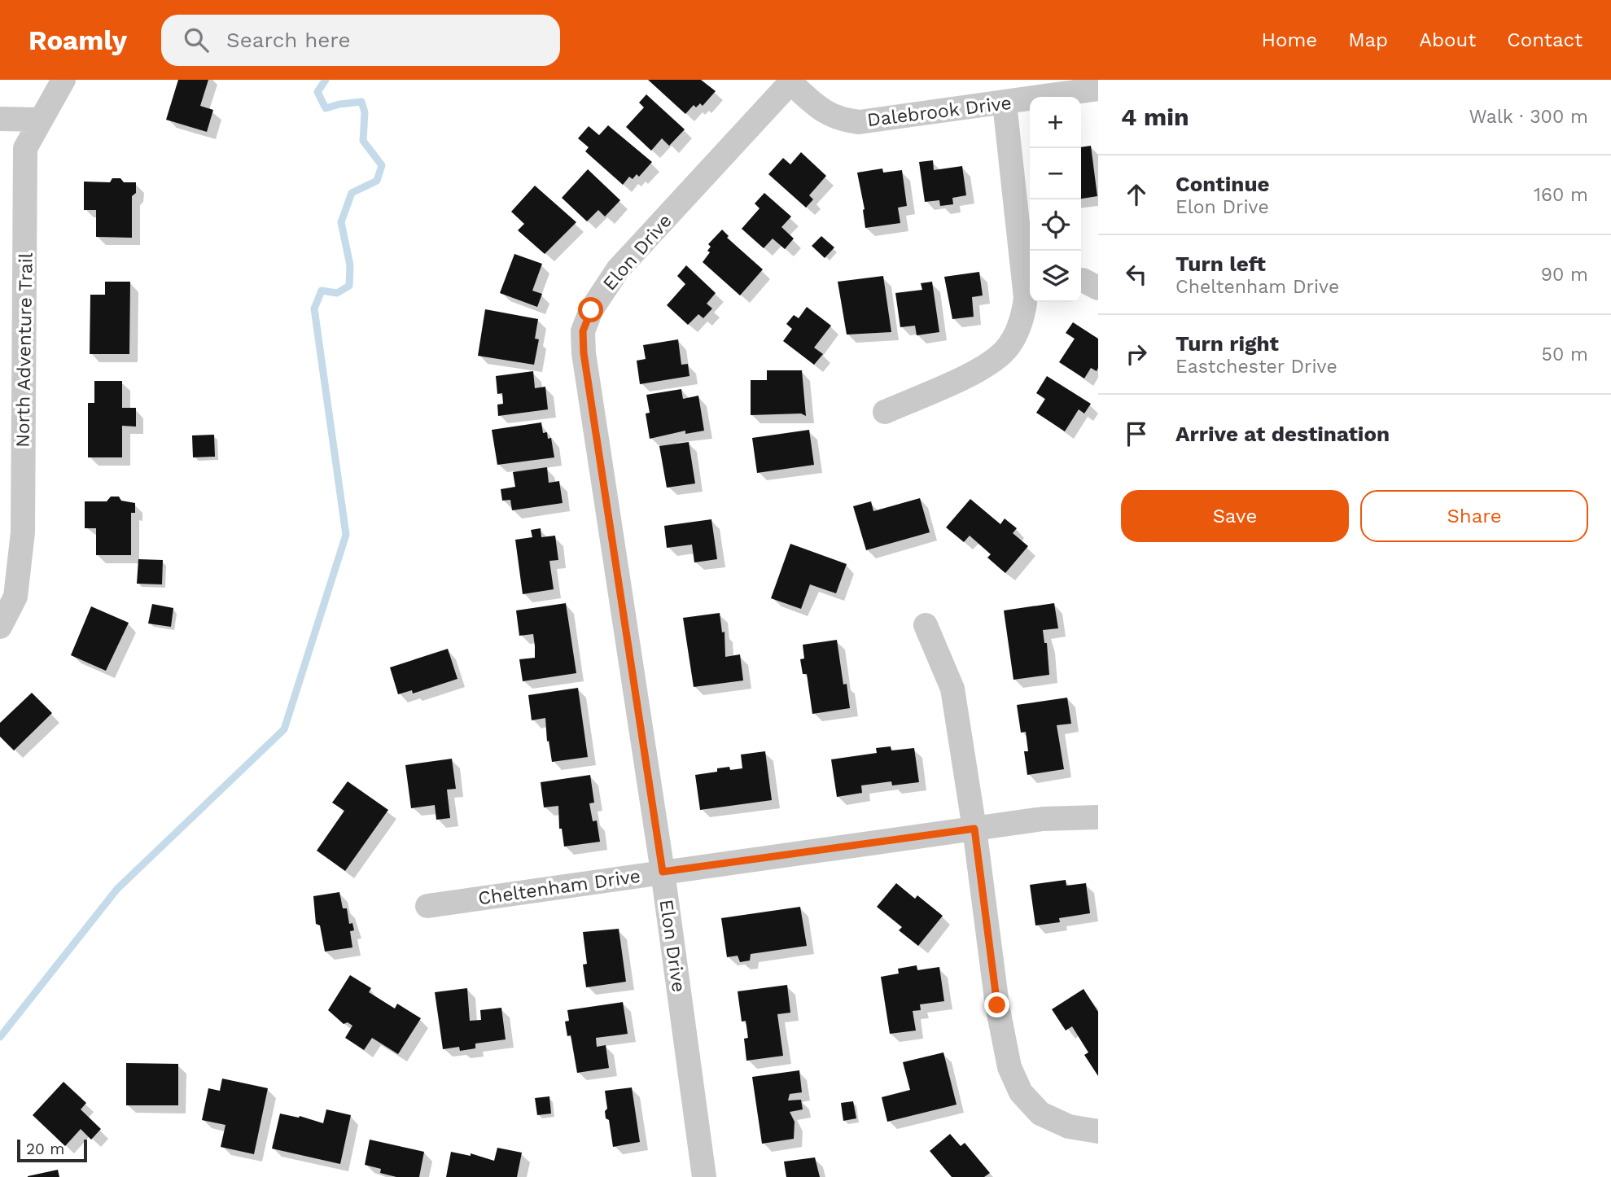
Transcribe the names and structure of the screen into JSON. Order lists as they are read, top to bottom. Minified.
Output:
{"streets":{"street":["Dalebrook Drive","Elon Drive","North Adventure Trail","Cheltenham Drive"]},"crossings":[["Dalebrook Drive","Elon Drive"],["Elon Drive","Cheltenham Drive"]],"scale_bar":"20 m","page":{"header":"Roamly","search":"Search here","nav":["Home","Map","About","Contact"],"heading":["4 min","Walk · 300 m"],"map_buttons":["+","−"],"list":[["Continue","Elon Drive","160 m"],["Turn left","Cheltenham Drive","90 m"],["Turn right","Eastchester Drive","50 m"],"Arrive at destination"],"buttons":["Save","Share"],"scale":"20 m"}}
